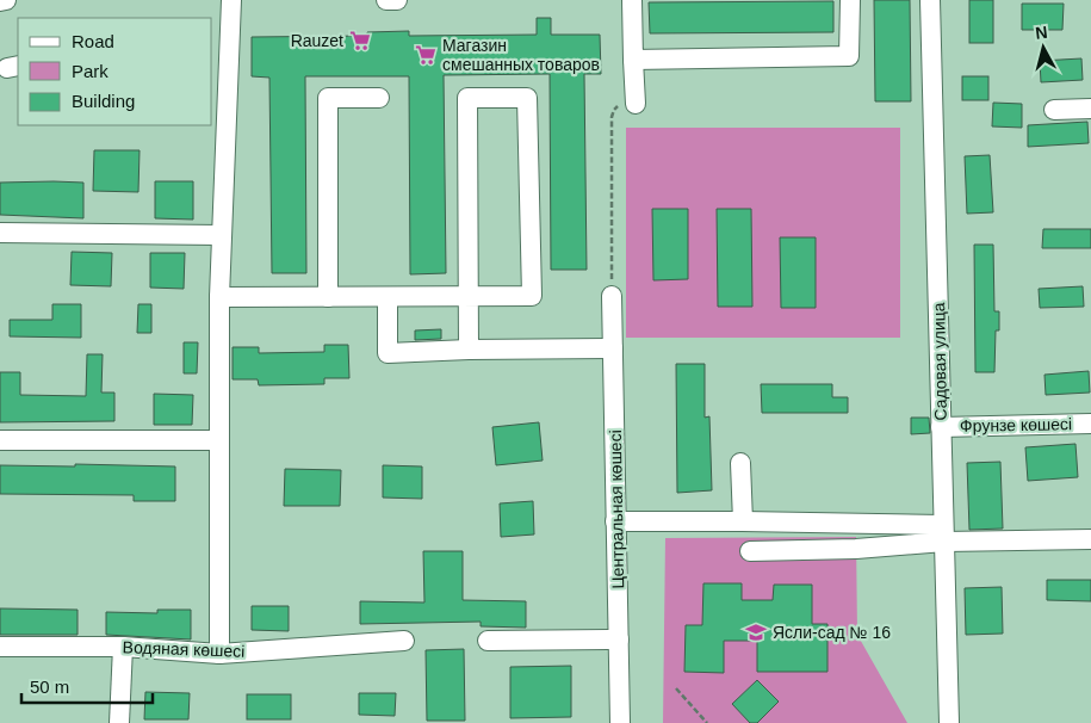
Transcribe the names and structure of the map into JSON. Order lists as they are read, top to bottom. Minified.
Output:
{"streets":{"street":["Садовая улица","Фрунзе көшесі","Центральная көшесі","Водяная көшесі"]},"crossings":[["Садовая улица","Фрунзе көшесі"]],"places":{"supermarket":["Rauzet","Магазин смешанных товаров"],"school or university":["Ясли-сад № 16"]},"legend":["Road","Park","Building"],"scale_bar":"50 m","north":"top"}
